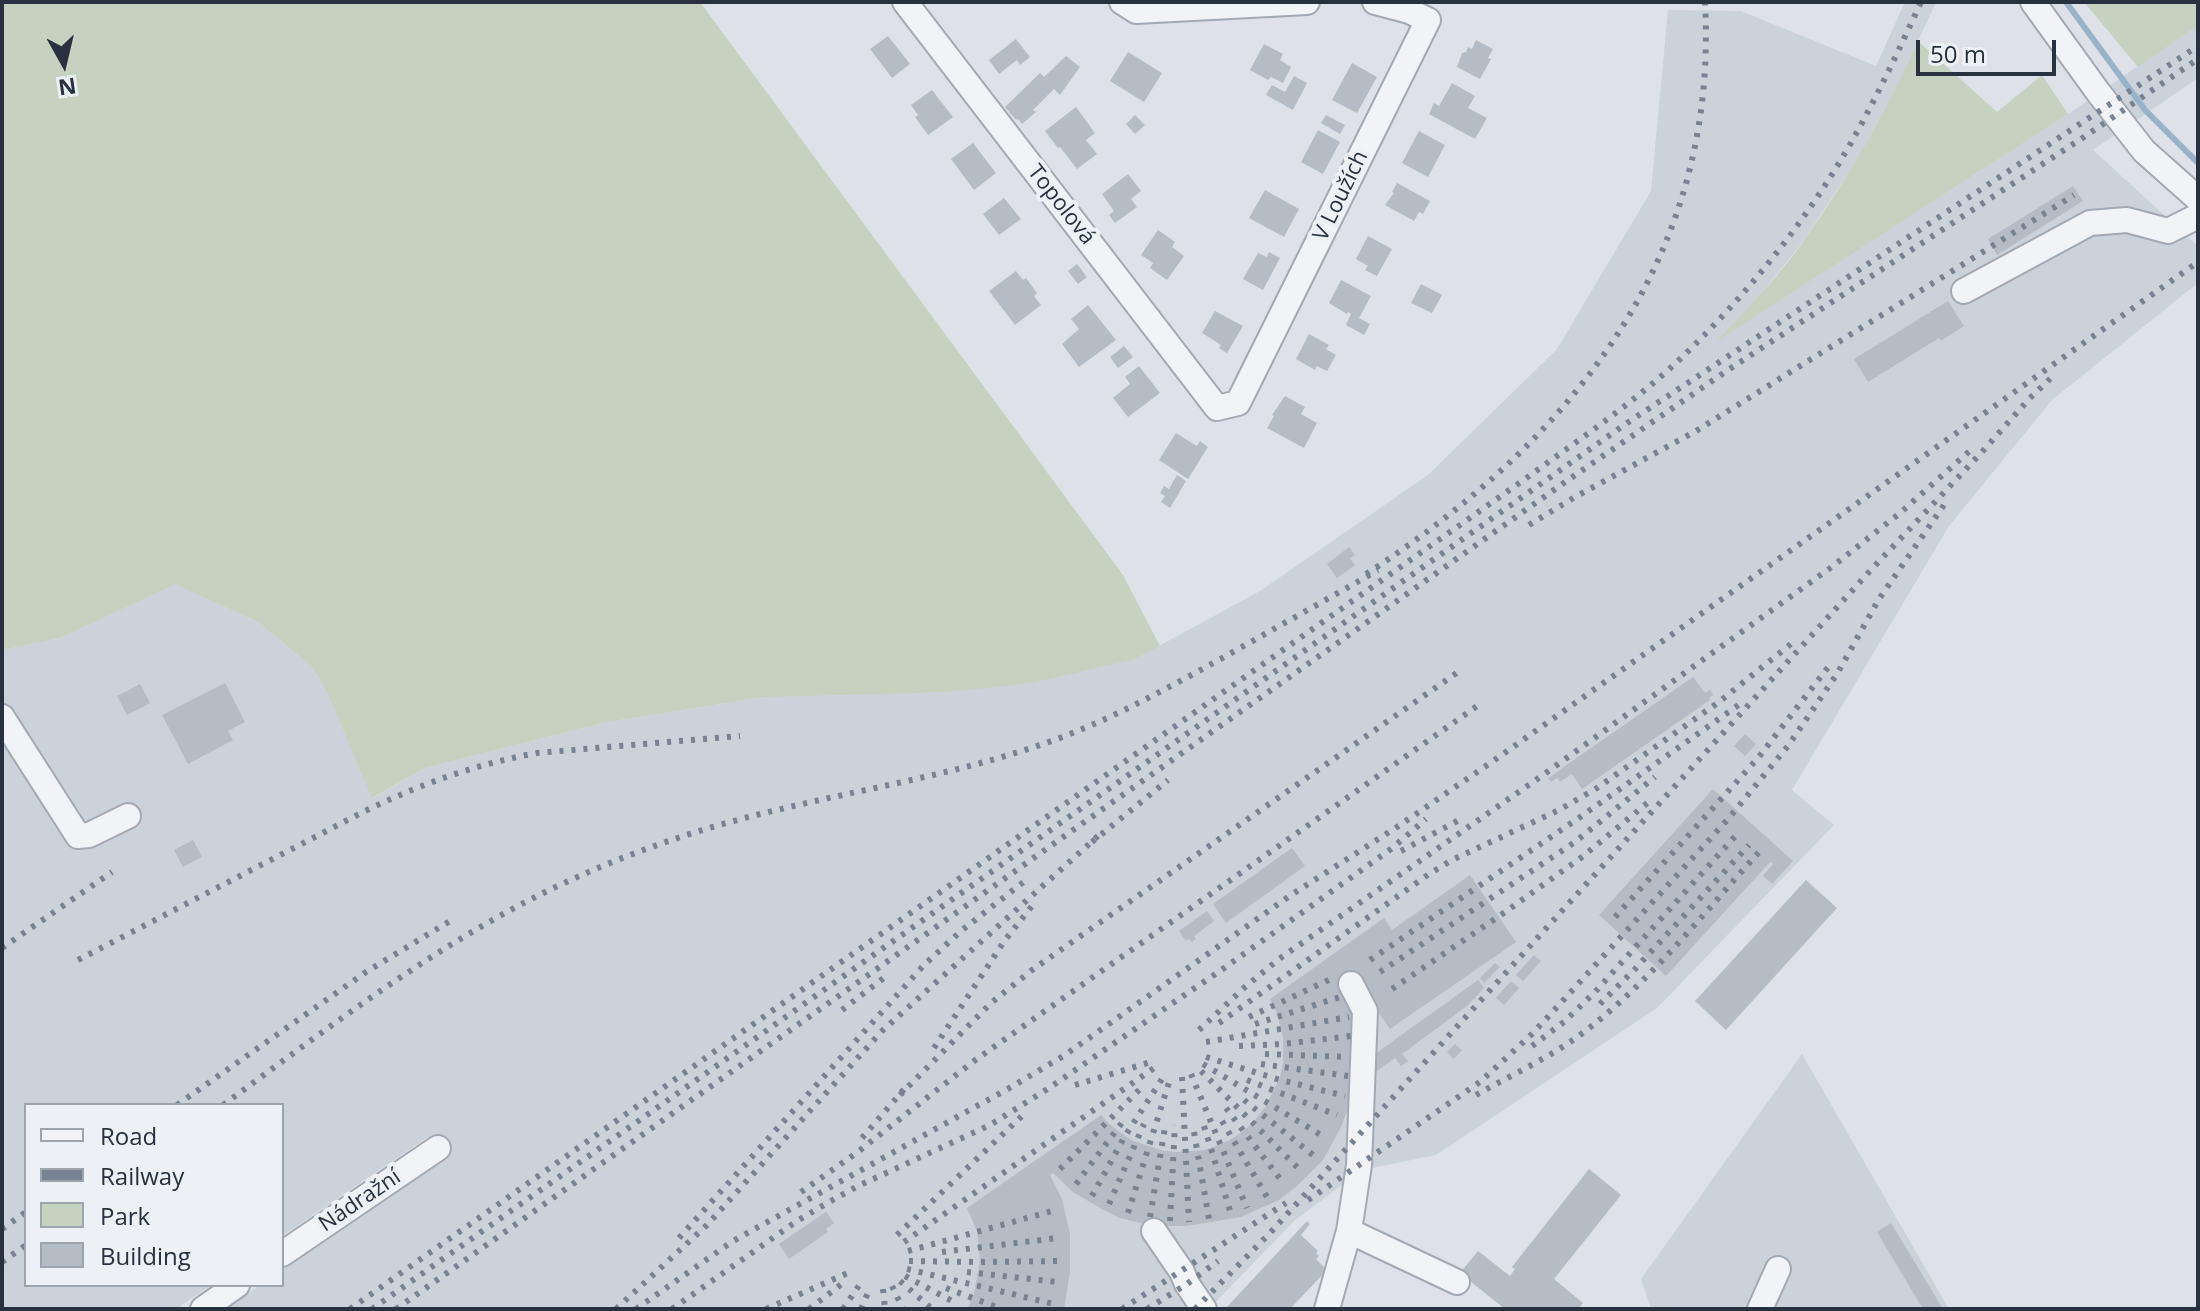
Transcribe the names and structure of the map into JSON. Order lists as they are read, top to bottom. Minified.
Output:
{"streets":{"street":["V Loužích","Topolová","Nádražní"]},"crossings":[["V Loužích","Topolová"]],"legend":["Road","Railway","Park","Building"],"scale_bar":"50 m","north":"bottom"}
